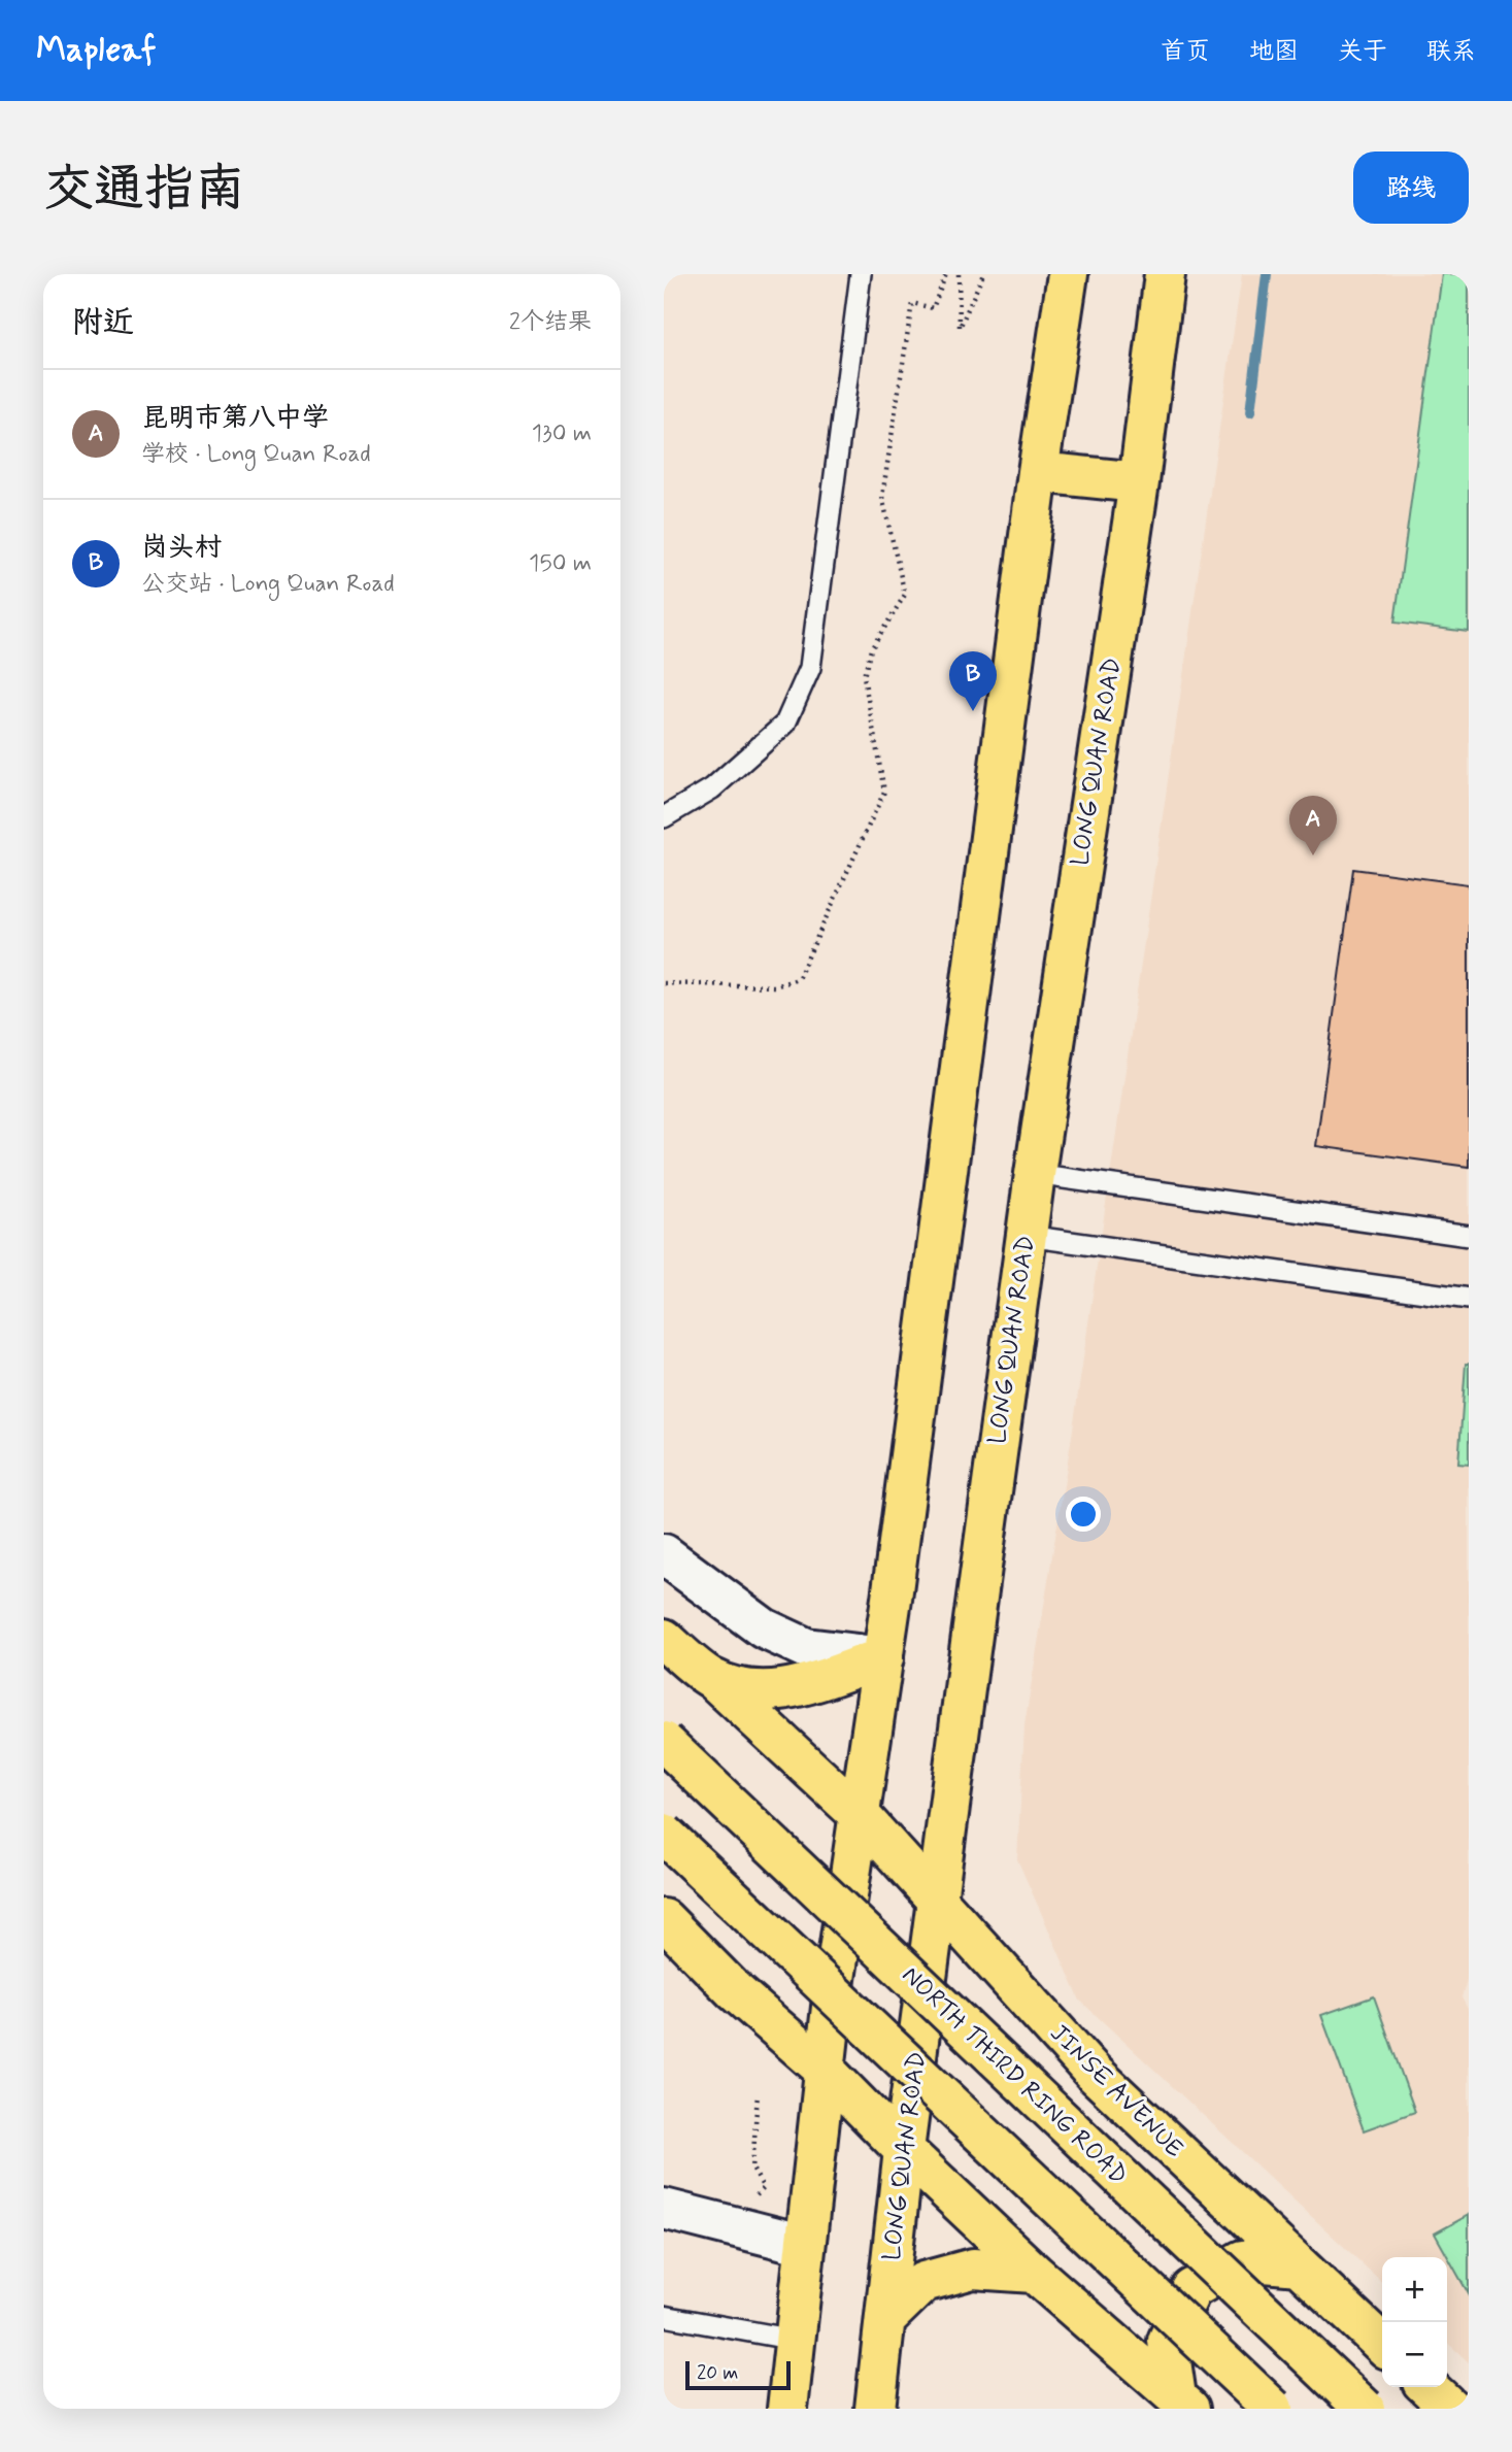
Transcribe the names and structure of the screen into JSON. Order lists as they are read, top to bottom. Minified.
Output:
{"streets":{"main road":["LONG QUAN ROAD","NORTH THIRD RING ROAD","JINSE AVENUE"]},"crossings":[["LONG QUAN ROAD","JINSE AVENUE"]],"scale_bar":"20 m","page":{"header":"Mapleaf","nav":["首页","地图","关于","联系"],"title":"交通指南","buttons":"路线","heading":["附近","2个结果"],"list":[{"mark":"A","name":"昆明市第八中学","note":"学校 · Long Quan Road","value":"130 m"},{"mark":"B","name":"岗头村","note":"公交站 · Long Quan Road","value":"150 m"}],"pins":["B","A"],"map_buttons":["+","−"],"scale":"20 m"}}
